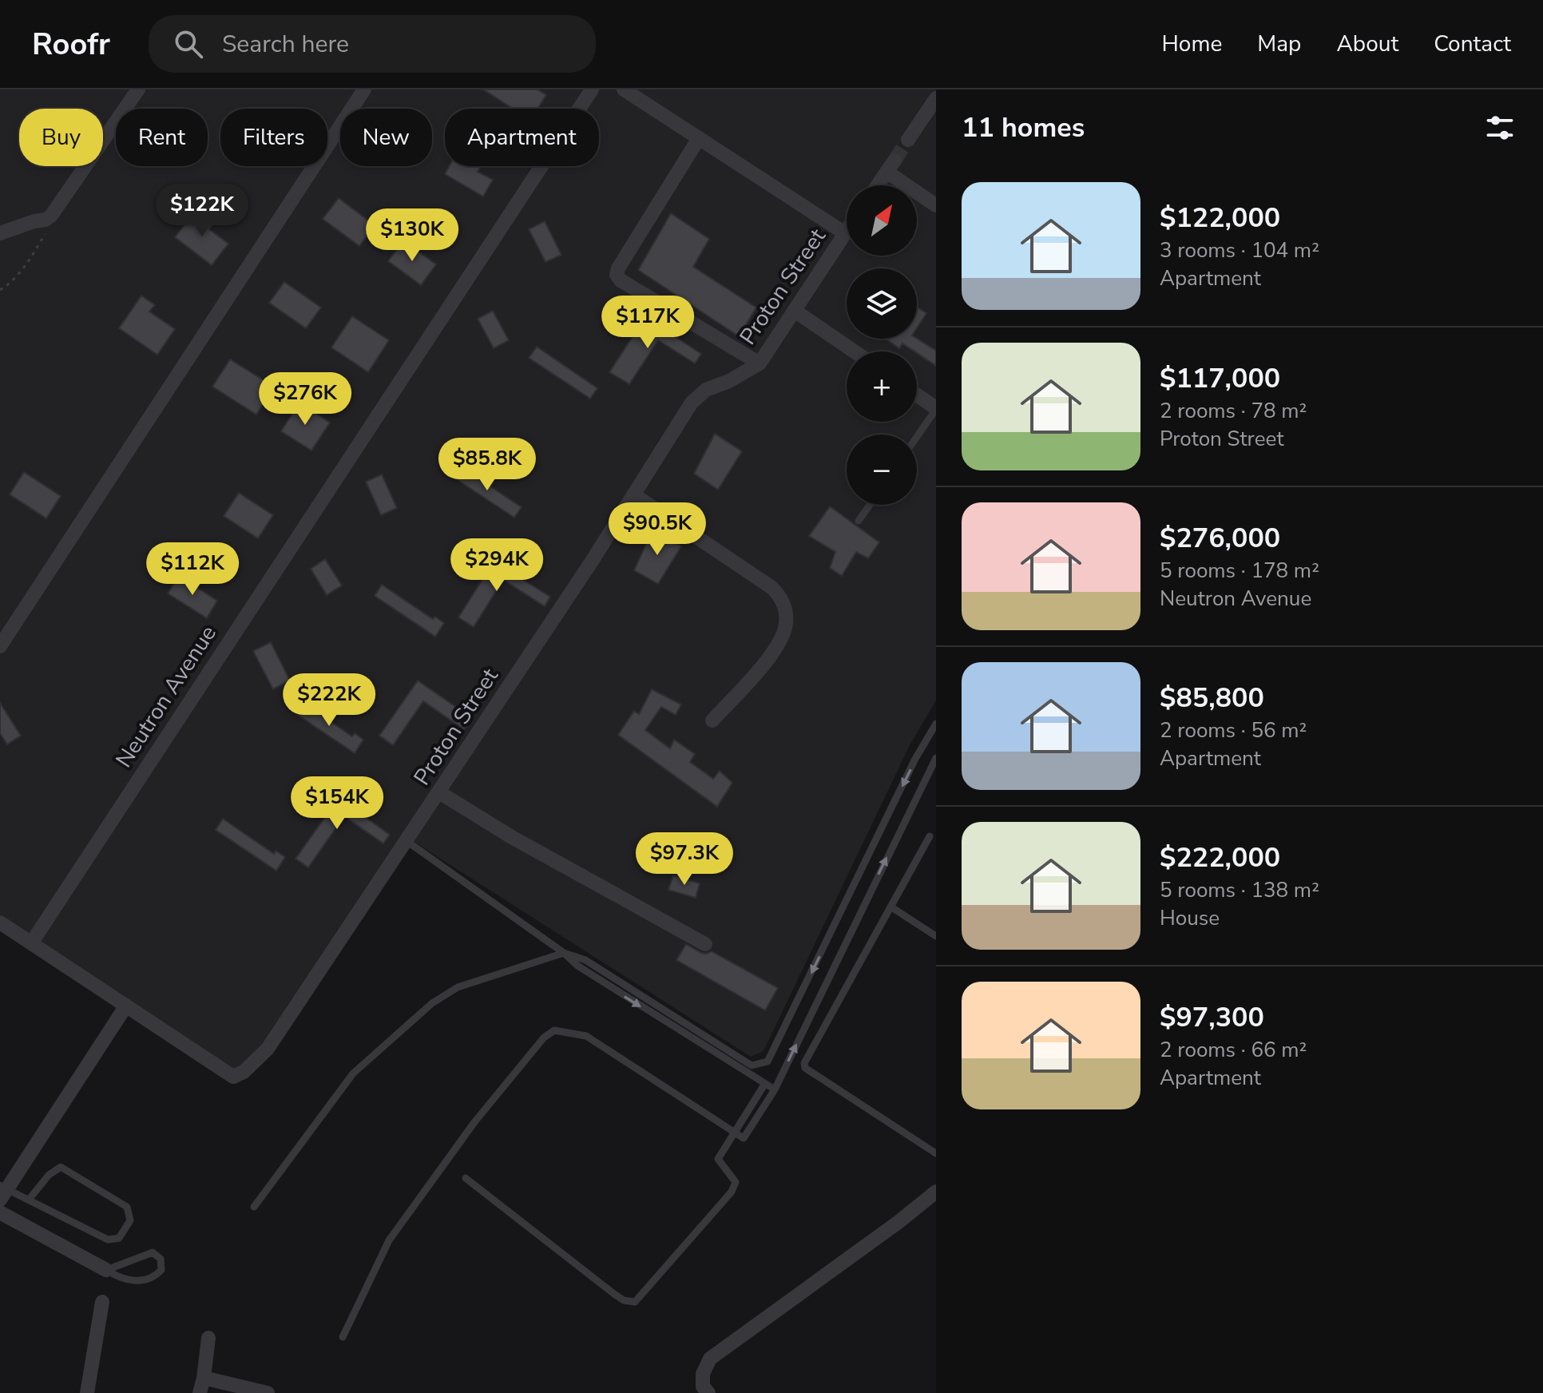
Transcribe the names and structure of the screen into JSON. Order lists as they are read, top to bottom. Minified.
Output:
{"streets":{"street":["Proton Street","Neutron Avenue"]},"crossings":[["Proton Street","Neutron Avenue"]],"north":"top right","page":{"header":"Roofr","search":"Search here","nav":["Home","Map","About","Contact"],"heading":"11 homes","chip":["Buy","Rent","Filters","New","Apartment"],"list":[{"name":"$122,000","note":"3 rooms · 104 m² · Apartment"},{"name":"$117,000","note":"2 rooms · 78 m² · Proton Street"},{"name":"$276,000","note":"5 rooms · 178 m² · Neutron Avenue"},{"name":"$85,800","note":"2 rooms · 56 m² · Apartment"},{"name":"$222,000","note":"5 rooms · 138 m² · House"},{"name":"$97,300","note":"2 rooms · 66 m² · Apartment"}],"price":["$122K","$130K","$117K","$276K","$85.8K","$90.5K","$294K","$112K","$222K","$154K","$97.3K"],"map_buttons":["+","−"]}}
